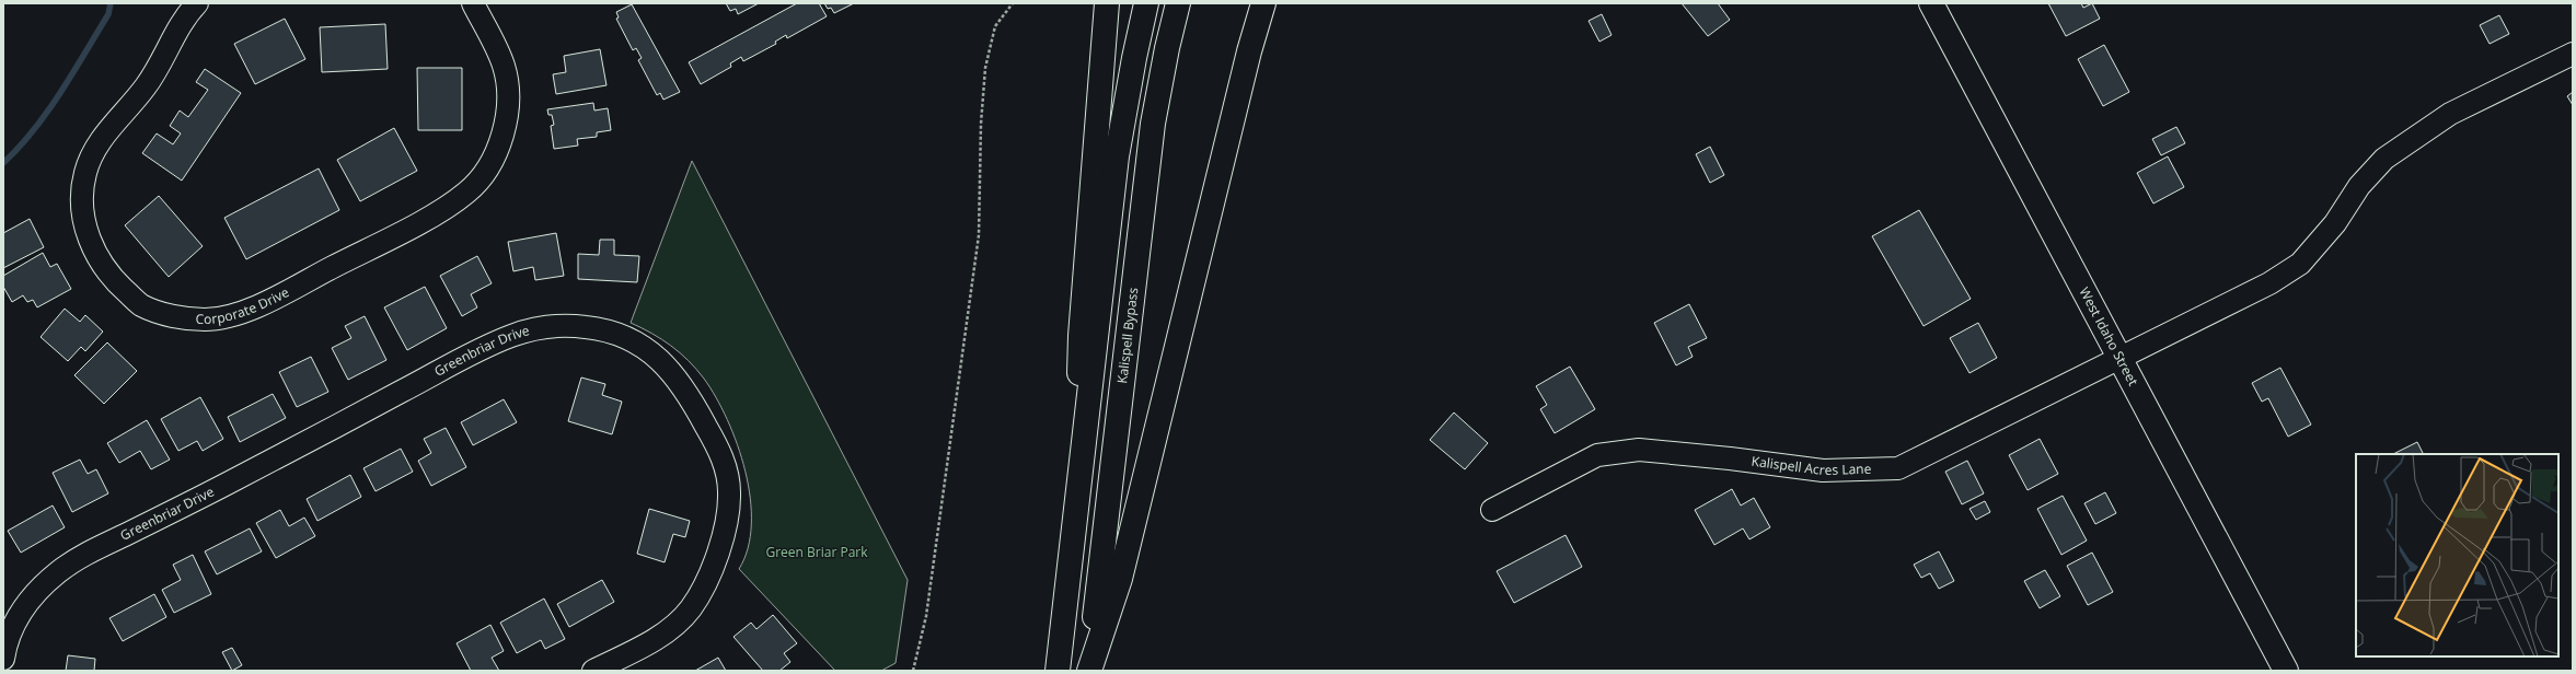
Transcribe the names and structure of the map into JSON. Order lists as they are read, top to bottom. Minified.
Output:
{"streets":{"highway":["Kalispell Bypass","West Idaho Street"],"street":["Corporate Drive","Greenbriar Drive","Kalispell Acres Lane"]},"crossings":[["West Idaho Street","Kalispell Acres Lane"]],"parks":["Green Briar Park"]}
